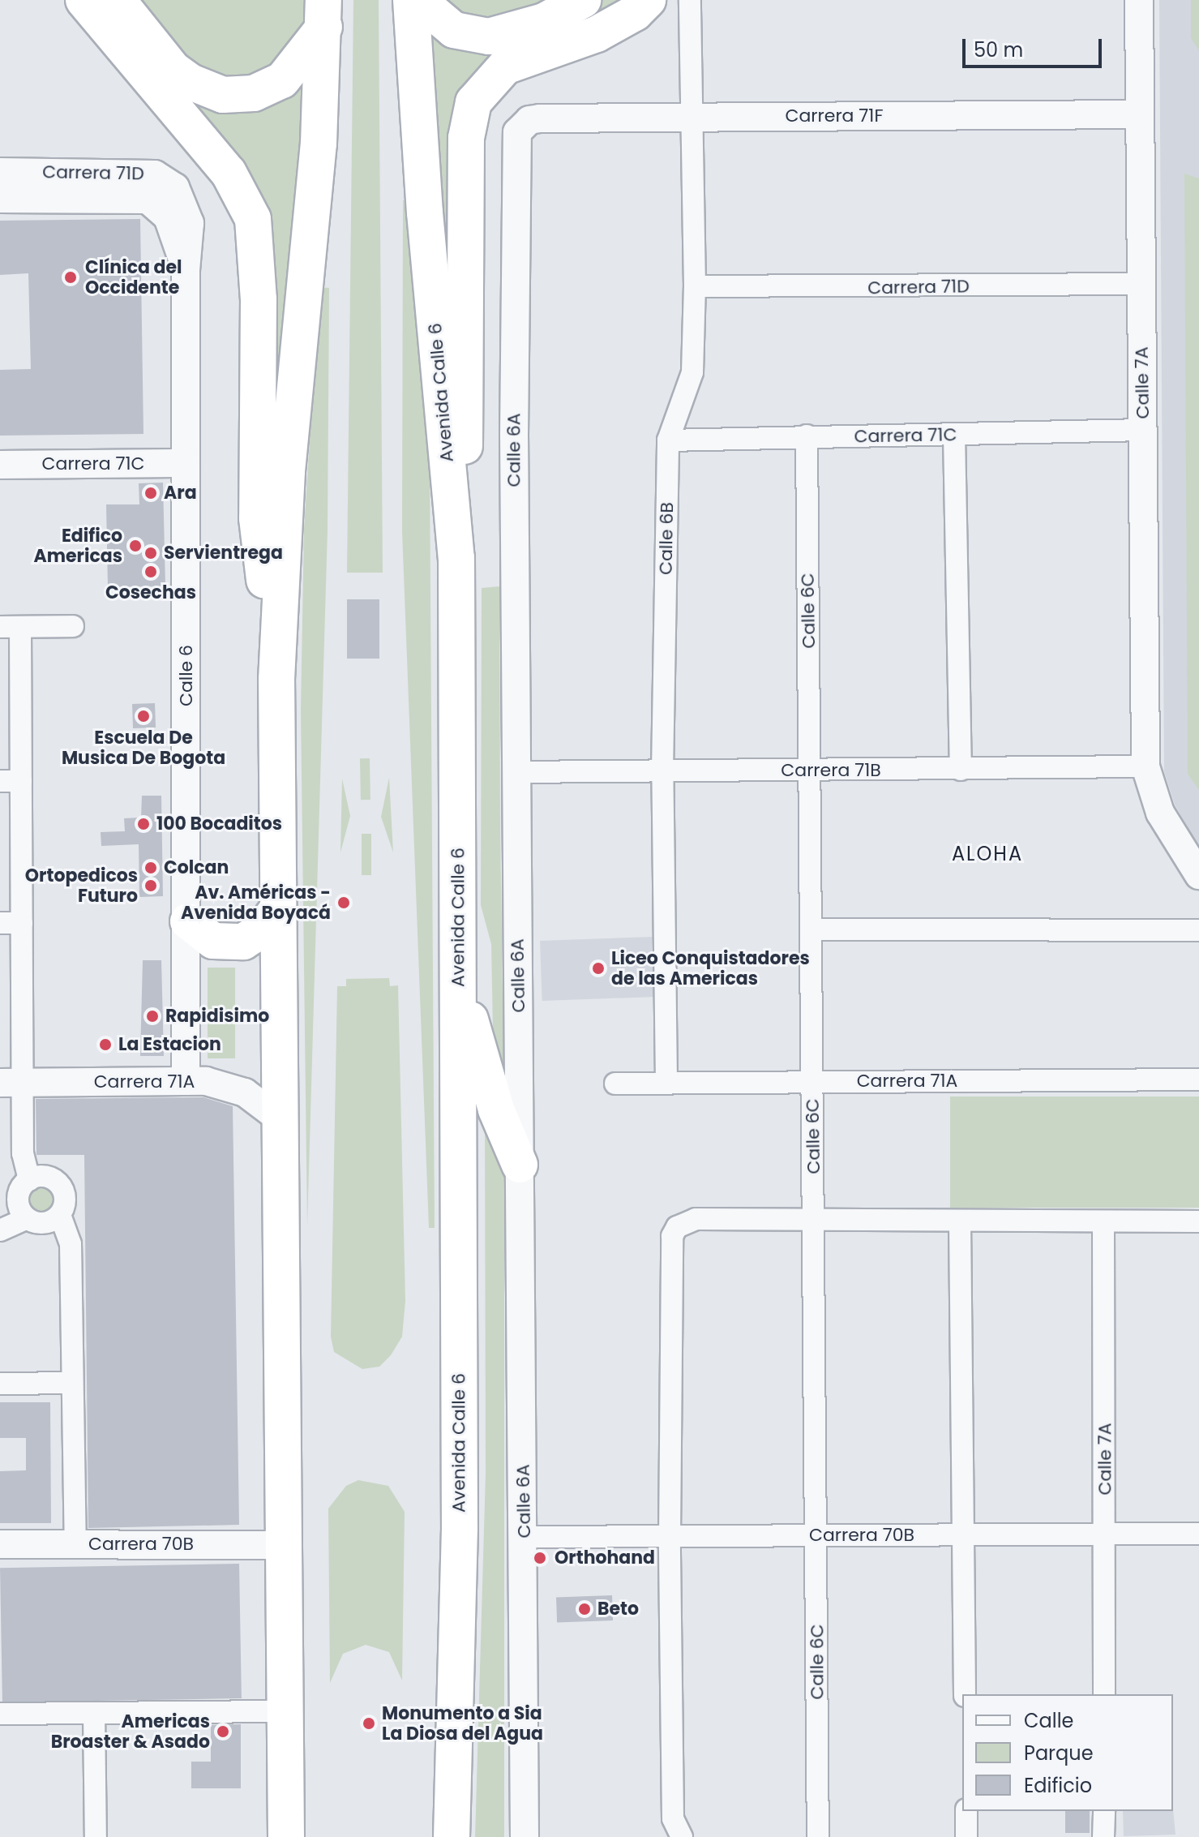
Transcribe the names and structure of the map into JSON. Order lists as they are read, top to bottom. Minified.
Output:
{"streets":{"highway":["Avenida Calle 6"],"street":["Carrera 71F","Carrera 71D","Calle 7A","Carrera 71C","Calle 6A","Calle 6B","Calle 6C","Calle 6","Carrera 71B","Carrera 71A","Carrera 70B"]},"crossings":[["Carrera 71F","Calle 7A"],["Carrera 71F","Calle 6A"],["Carrera 71F","Calle 6B"],["Carrera 71D","Calle 7A"],["Carrera 71D","Calle 6B"],["Carrera 71D","Calle 6"],["Calle 7A","Carrera 71C"],["Calle 7A","Carrera 71B"],["Calle 7A","Carrera 70B"],["Carrera 71C","Calle 6B"],["Carrera 71C","Calle 6C"],["Carrera 71C","Calle 6"],["Calle 6A","Carrera 71B"],["Calle 6A","Carrera 70B"],["Calle 6B","Carrera 71B"],["Calle 6B","Carrera 71A"],["Calle 6C","Carrera 71B"],["Calle 6C","Carrera 71A"],["Calle 6C","Carrera 70B"],["Calle 6","Carrera 71A"]],"districts":["ALOHA"],"places":["Clínica del Occidente","Ara","Edifico Americas","Servientrega","Cosechas","Escuela De Musica De Bogota","100 Bocaditos","Colcan","Ortopedicos Futuro","Av. Américas - Avenida Boyacá","Liceo Conquistadores de las Americas","Rapidisimo","La Estacion","Orthohand","Beto","Monumento a Sia La Diosa del Agua","Americas Broaster & Asado"],"legend":["Calle","Parque","Edificio"],"scale_bar":"50 m"}
